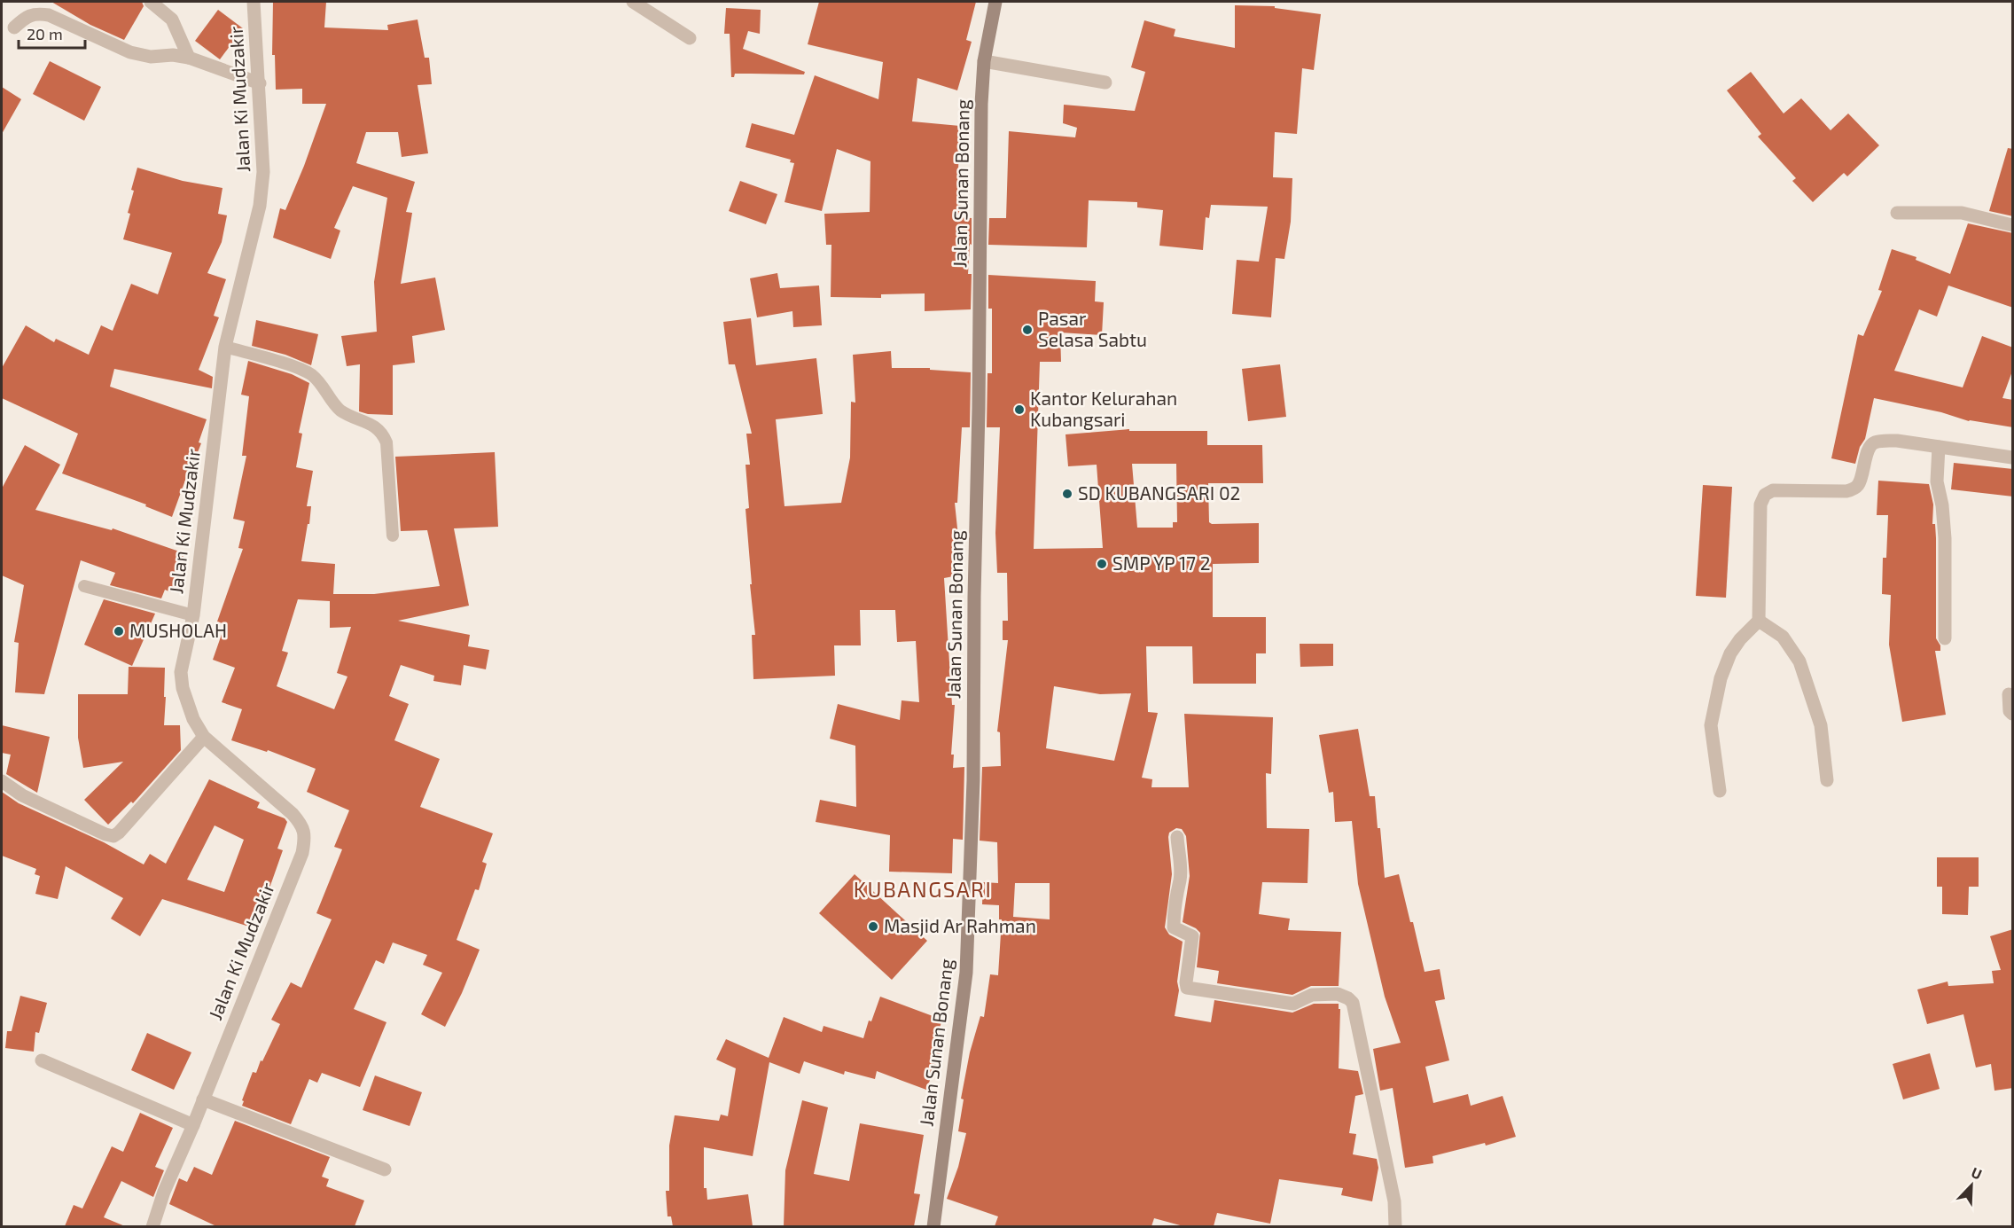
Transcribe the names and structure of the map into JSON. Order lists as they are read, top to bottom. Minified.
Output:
{"streets":{"street":["Jalan Ki Mudzakir","Jalan Sunan Bonang"]},"districts":["KUBANGSARI"],"places":["Pasar Selasa Sabtu","Kantor Kelurahan Kubangsari","SD KUBANGSARI 02","SMP YP 17 2","MUSHOLAH","Masjid Ar Rahman"],"scale_bar":"20 m","north":"top right"}
